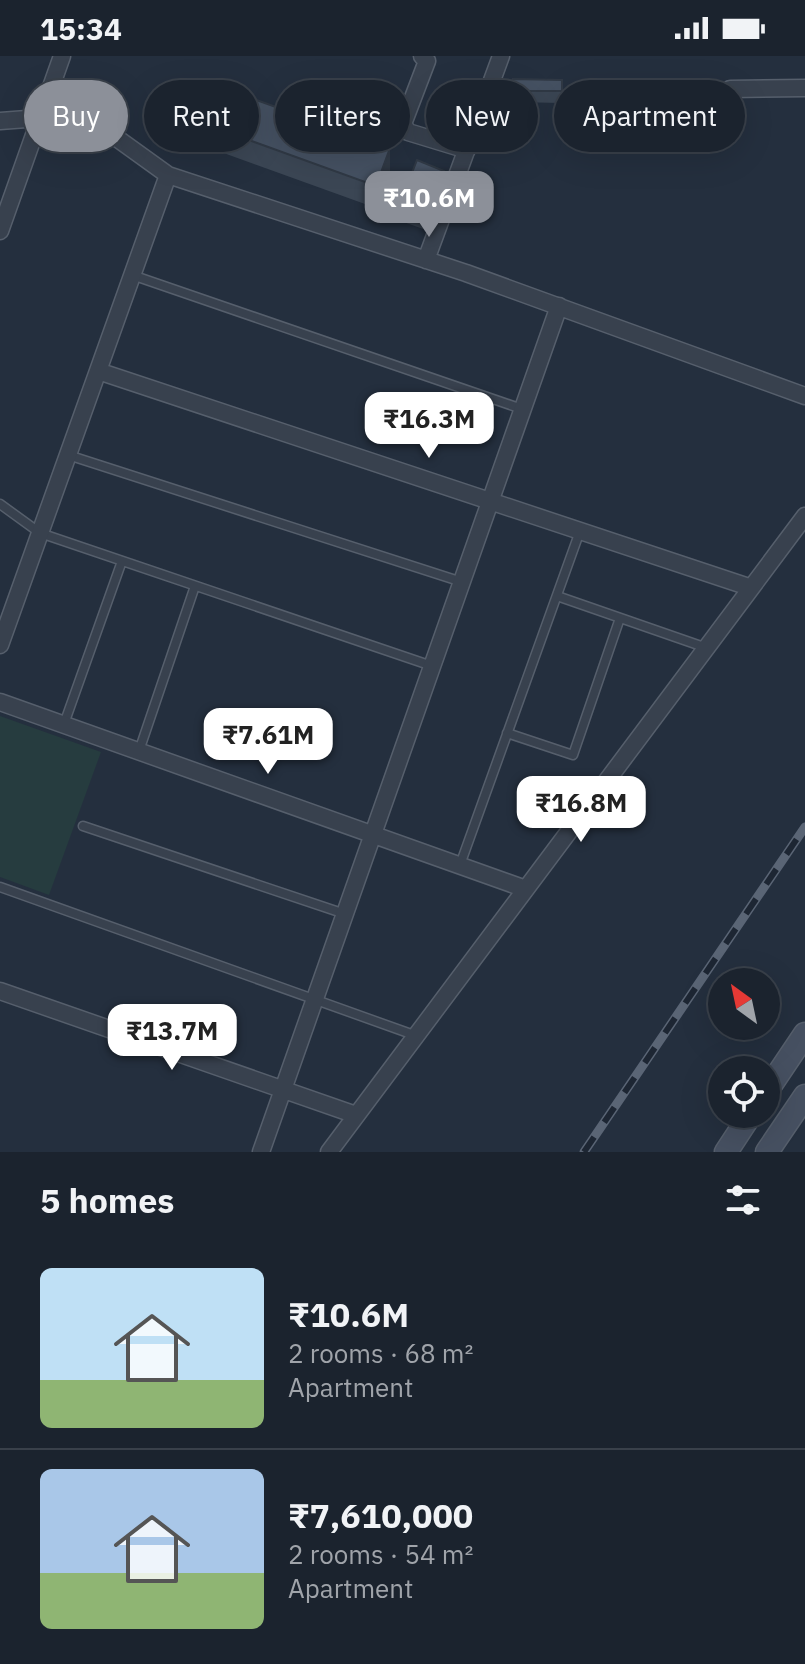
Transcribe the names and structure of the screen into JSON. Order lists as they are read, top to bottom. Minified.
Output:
{"north":"top left","page":{"status":"15:34","chip":["Buy","Rent","Filters","New","Apartment"],"price":["₹10.6M","₹16.3M","₹7.61M","₹16.8M","₹13.7M"],"heading":"5 homes","list":[{"name":"₹10.6M","note":"2 rooms · 68 m² · Apartment"},{"name":"₹7,610,000","note":"2 rooms · 54 m² · Apartment"}]}}
